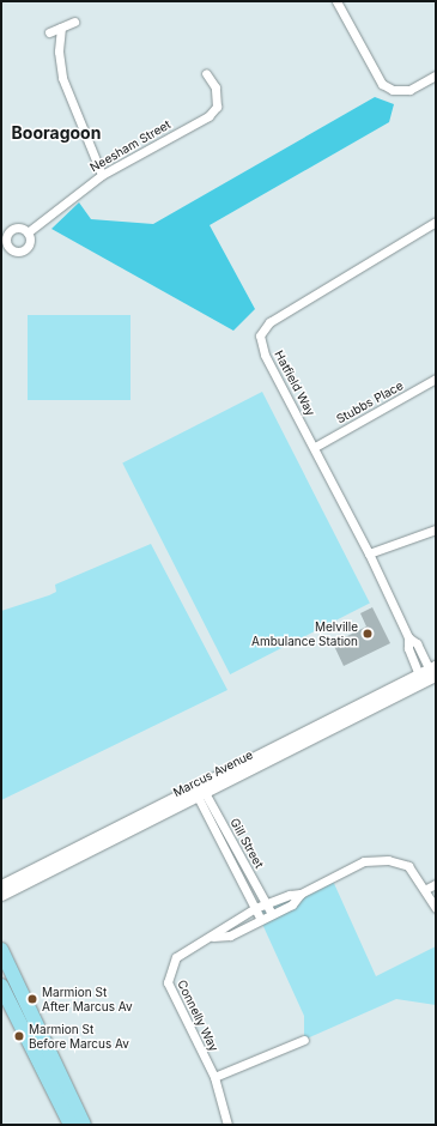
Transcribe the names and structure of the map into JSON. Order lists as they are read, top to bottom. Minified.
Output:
{"streets":{"street":["Neesham Street","Hatfield Way","Stubbs Place","Marcus Avenue","Gill Street","Connelly Way"]},"crossings":[["Hatfield Way","Stubbs Place"],["Hatfield Way","Marcus Avenue"],["Marcus Avenue","Gill Street"],["Gill Street","Connelly Way"]],"districts":["Booragoon"],"places":["Melville Ambulance Station","Marmion St After Marcus Av","Marmion St Before Marcus Av"]}
